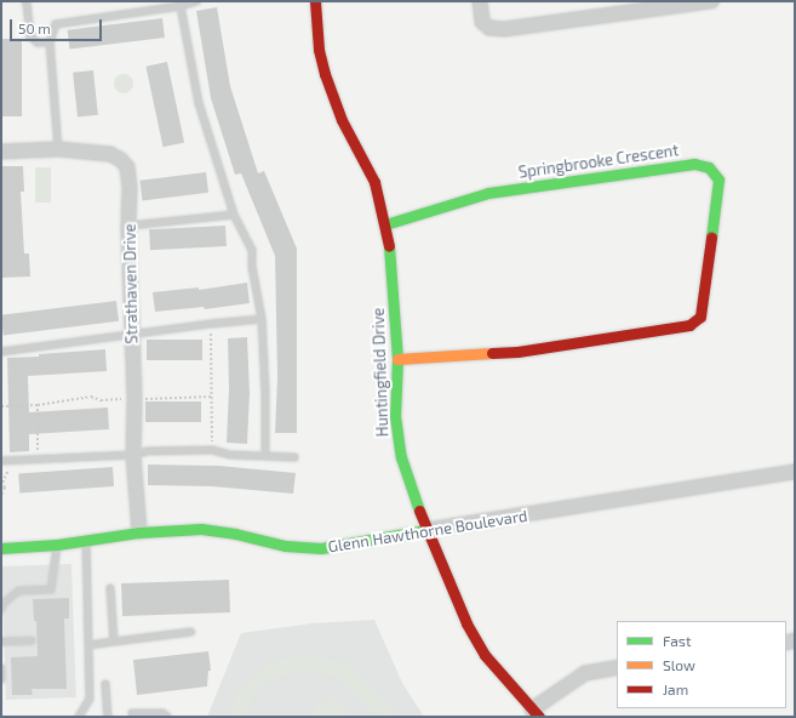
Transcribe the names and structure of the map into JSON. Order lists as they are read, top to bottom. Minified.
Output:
{"streets":{"street":["Springbrooke Crescent","Strathaven Drive","Huntingfield Drive","Glenn Hawthorne Boulevard"]},"crossings":[["Springbrooke Crescent","Huntingfield Drive"],["Strathaven Drive","Glenn Hawthorne Boulevard"],["Huntingfield Drive","Glenn Hawthorne Boulevard"]],"legend":["Fast","Slow","Jam"],"scale_bar":"50 m"}
